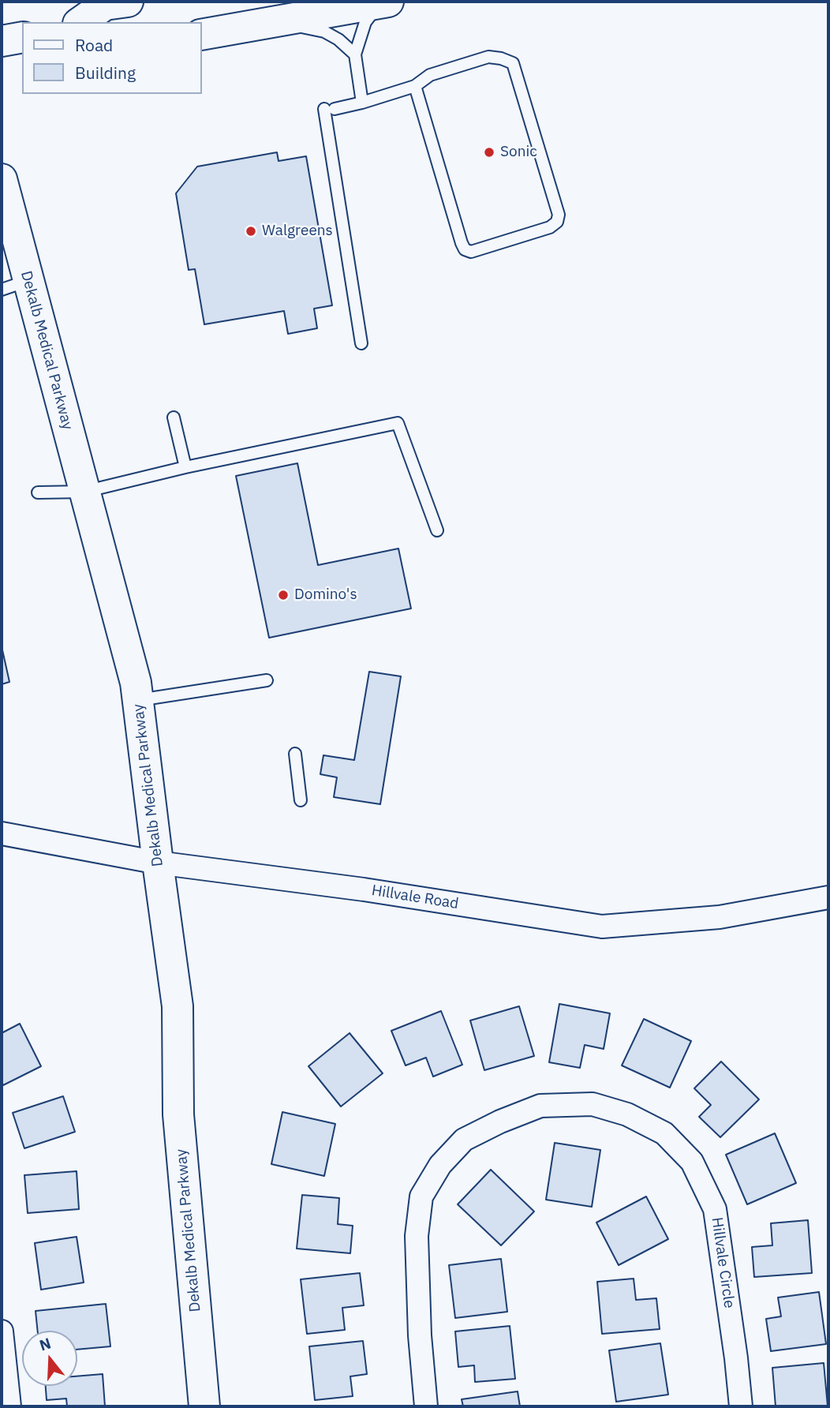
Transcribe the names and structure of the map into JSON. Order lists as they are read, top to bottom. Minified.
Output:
{"streets":{"main road":["Dekalb Medical Parkway"],"street":["Hillvale Road","Hillvale Circle"]},"crossings":[["Dekalb Medical Parkway","Hillvale Road"]],"places":["Sonic","Walgreens","Domino's"],"legend":["Road","Building"],"north":"top"}
